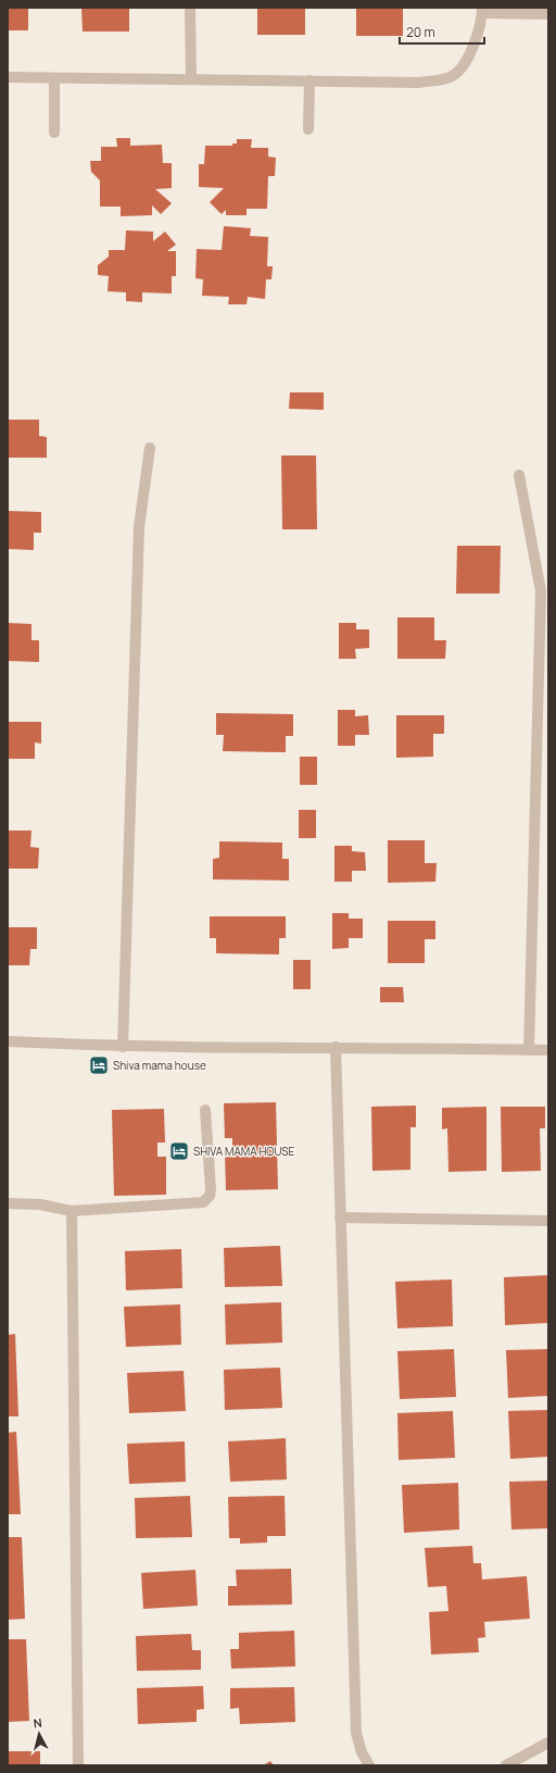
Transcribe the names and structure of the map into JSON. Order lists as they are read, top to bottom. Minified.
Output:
{"places":{"hotel":["Shiva mama house","SHIVA MAMA HOUSE"]},"scale_bar":"20 m","north":"top"}
